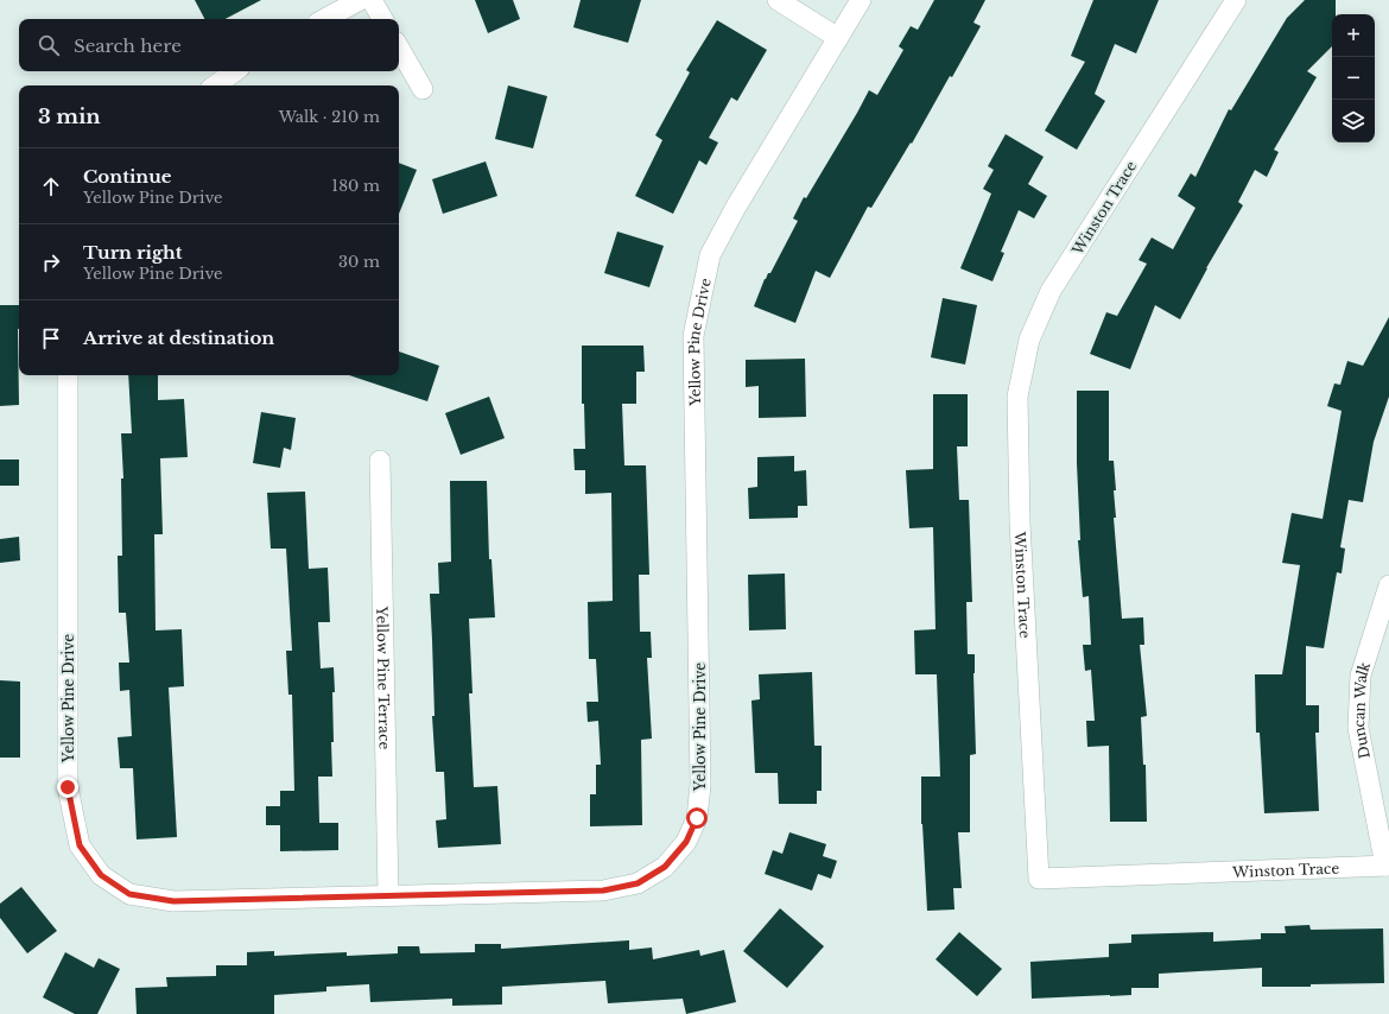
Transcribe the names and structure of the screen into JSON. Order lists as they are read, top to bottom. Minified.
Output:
{"streets":{"street":["Winston Trace","Yellow Pine Drive","Yellow Pine Terrace","Duncan Walk"]},"crossings":[["Winston Trace","Duncan Walk"],["Yellow Pine Drive","Yellow Pine Terrace"]],"page":{"map_buttons":["+","−"],"search":"Search here","heading":["3 min","Walk · 210 m"],"list":[["Continue","Yellow Pine Drive","180 m"],["Turn right","Yellow Pine Drive","30 m"],"Arrive at destination"]}}
